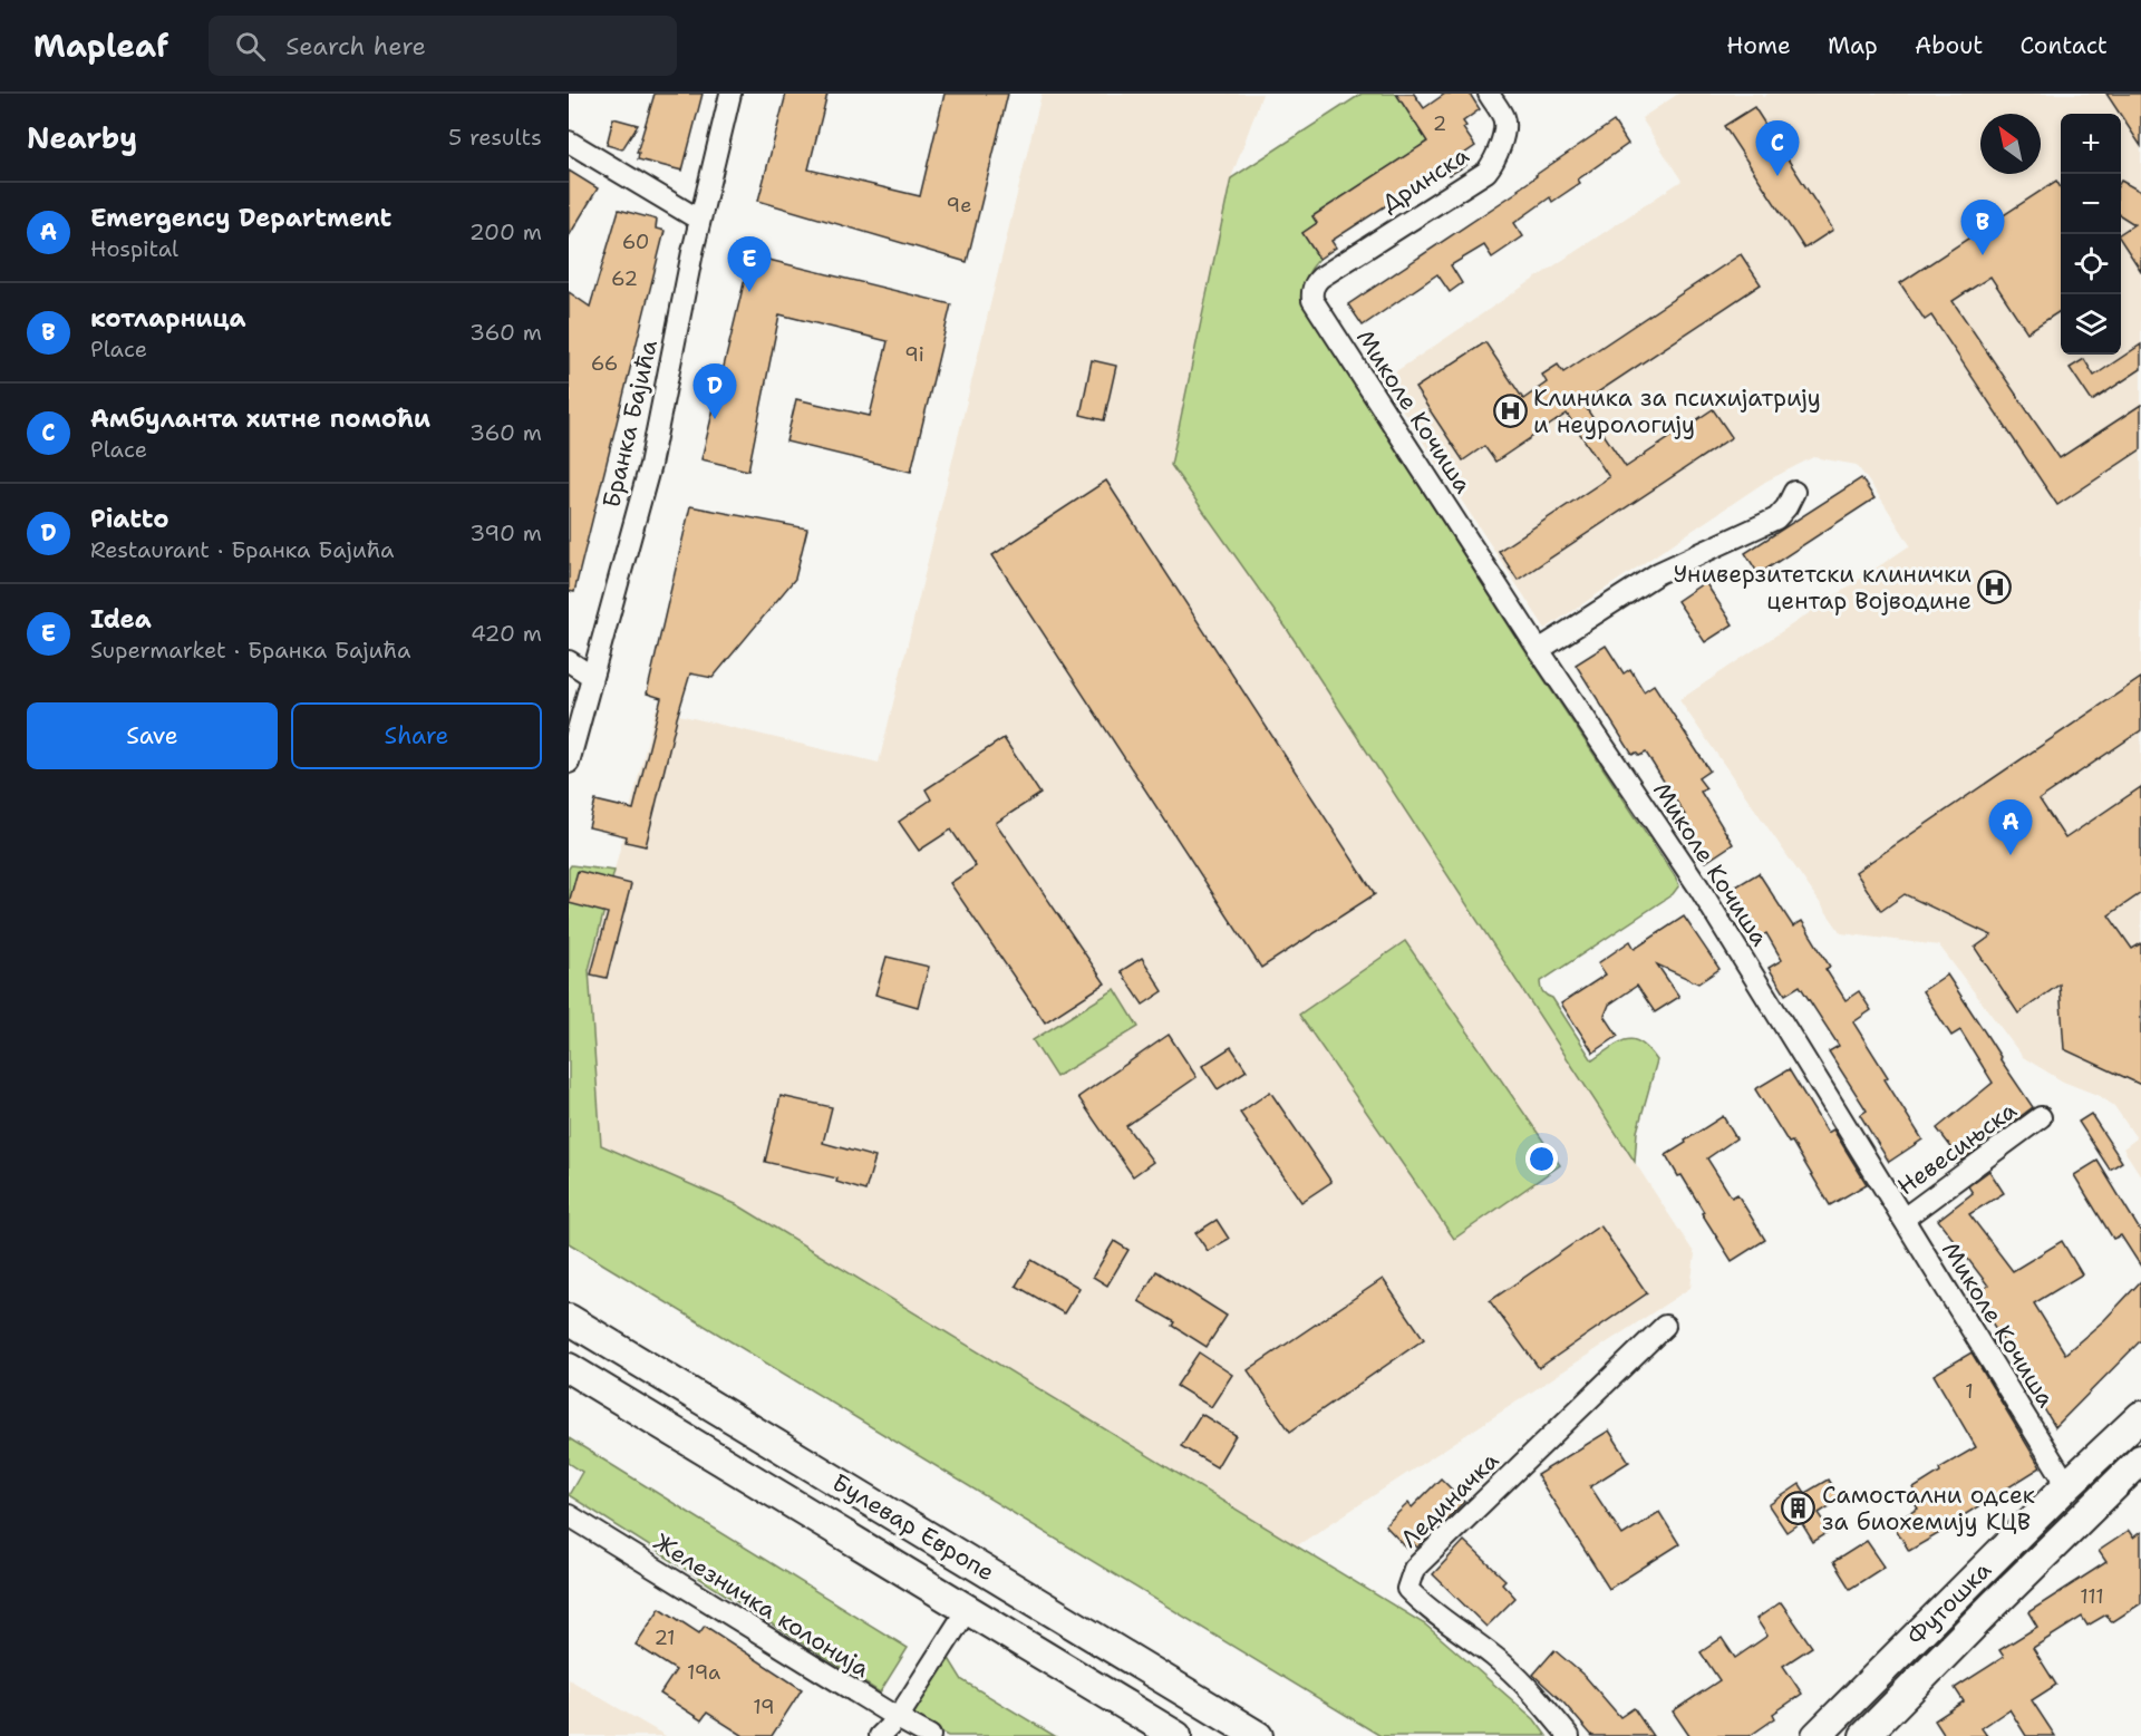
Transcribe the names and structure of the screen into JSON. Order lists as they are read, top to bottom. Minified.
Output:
{"streets":{"main road":["Булевар Европе","Футошка"],"street":["Дринска","Миколе Кочиша","Бранка Бајића","Невесињска","Лединачка","Железничка колонија"]},"crossings":[["Дринска","Миколе Кочиша"],["Миколе Кочиша","Невесињска"],["Миколе Кочиша","Футошка"]],"places":{"hospital":["Клиника за психијатрију и неурологију","Универзитетски клинички центар Војводине"],"building":["Самостални одсек за биохемију КЦВ"]},"house_numbers":["2","9e","60","62","9i","66","1","111","21","19a","19"],"north":"top left","page":{"header":"Mapleaf","search":"Search here","nav":["Home","Map","About","Contact"],"heading":["Nearby","5 results"],"map_buttons":["+","−"],"pins":["C","B","E","D","A"],"list":[{"mark":"A","name":"Emergency Department","note":"Hospital","value":"200 m"},{"mark":"B","name":"котларница","note":"Place","value":"360 m"},{"mark":"C","name":"Амбуланта хитне помоћи","note":"Place","value":"360 m"},{"mark":"D","name":"Piatto","note":"Restaurant · Бранка Бајића","value":"390 m"},{"mark":"E","name":"Idea","note":"Supermarket · Бранка Бајића","value":"420 m"}],"buttons":["Save","Share"]}}
